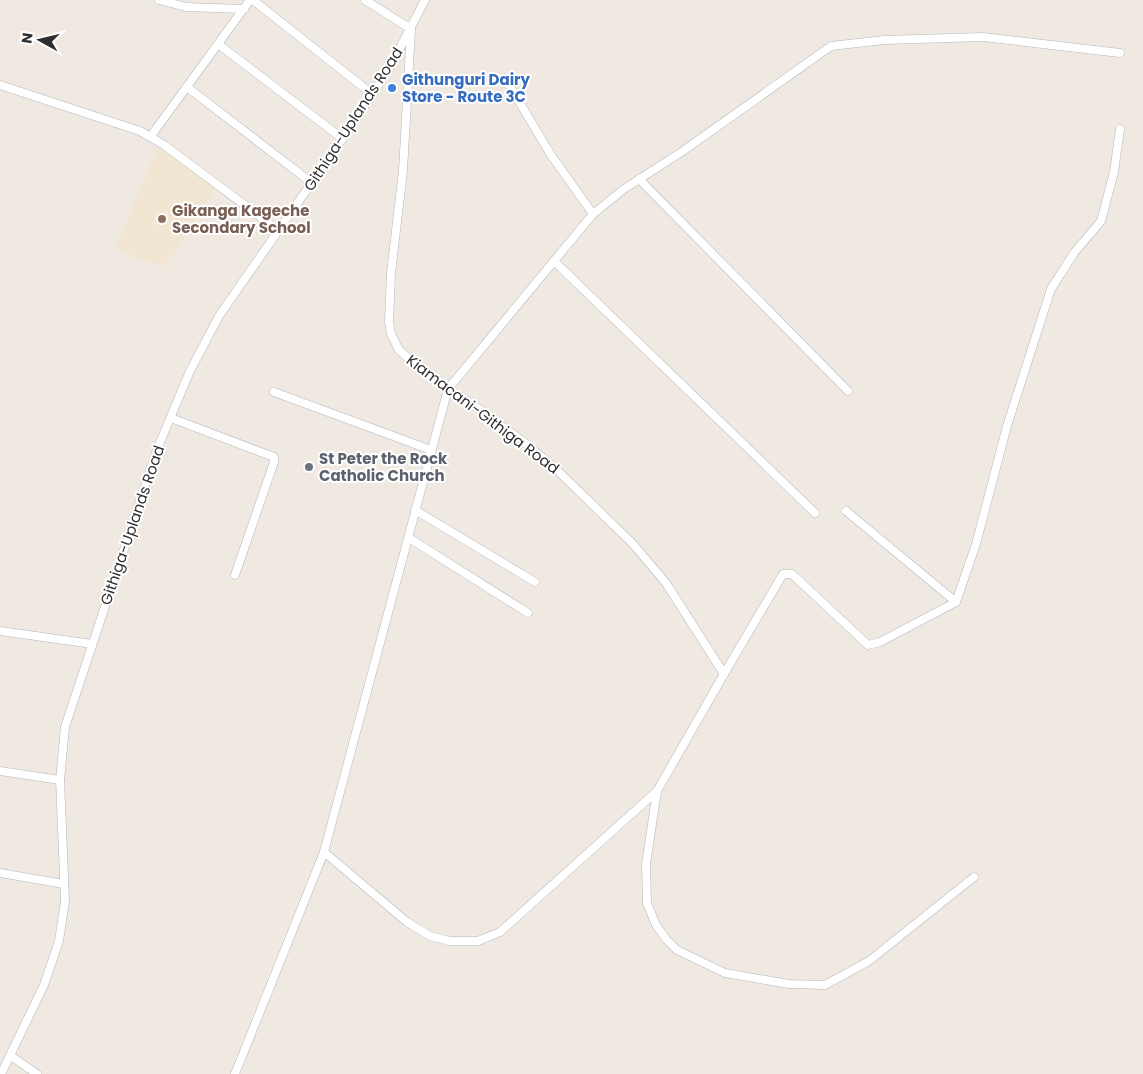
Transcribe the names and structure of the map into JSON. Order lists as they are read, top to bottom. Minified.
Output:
{"streets":{"street":["Githiga-Uplands Road","Kiamacani-Githiga Road"]},"crossings":[["Githiga-Uplands Road","Kiamacani-Githiga Road"]],"places":["Githunguri Dairy Store - Route 3C","Gikanga Kageche Secondary School","St Peter the Rock Catholic Church"],"north":"left"}
